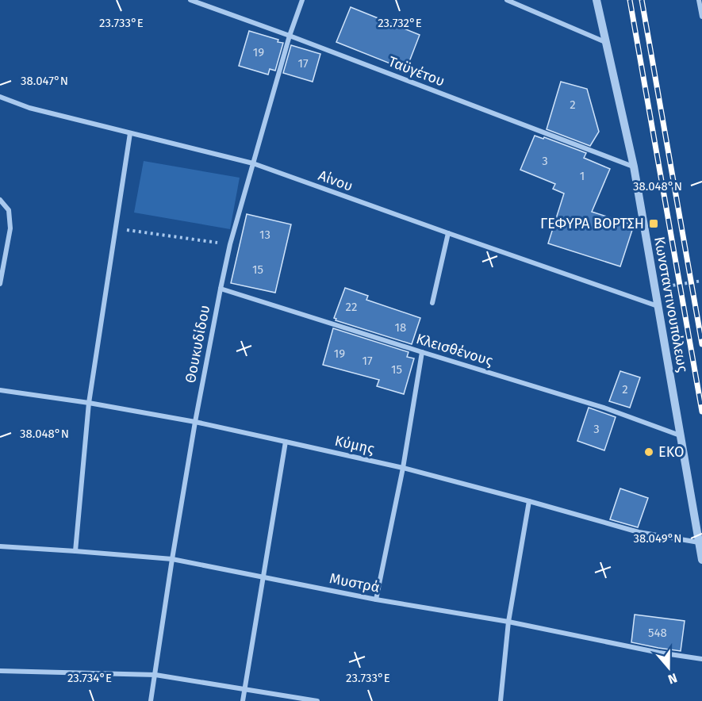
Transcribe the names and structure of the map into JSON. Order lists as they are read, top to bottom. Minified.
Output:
{"streets":{"street":["Ταϋγέτου","Αίνου","Κωνσταντινουπόλεως","Θουκυδίδου","Κλεισθένους","Κύμης","Μυστρά"]},"crossings":[["Ταϋγέτου","Κωνσταντινουπόλεως"],["Ταϋγέτου","Θουκυδίδου"],["Αίνου","Κωνσταντινουπόλεως"],["Αίνου","Θουκυδίδου"],["Κωνσταντινουπόλεως","Κλεισθένους"],["Κωνσταντινουπόλεως","Κύμης"],["Θουκυδίδου","Κλεισθένους"],["Θουκυδίδου","Κύμης"],["Θουκυδίδου","Μυστρά"]],"places":{"transit":["ΓΕΦΥΡΑ ΒΟΡΤΣΗ"],"other":["EKO"]},"house_numbers":["19","17","2","3","1","13","15","22","18","19","17","15","2","3","548"],"north":"bottom","coordinates":["23.733°E","23.732°E","38.047°N","38.048°N","38.049°N","23.734°E"]}
